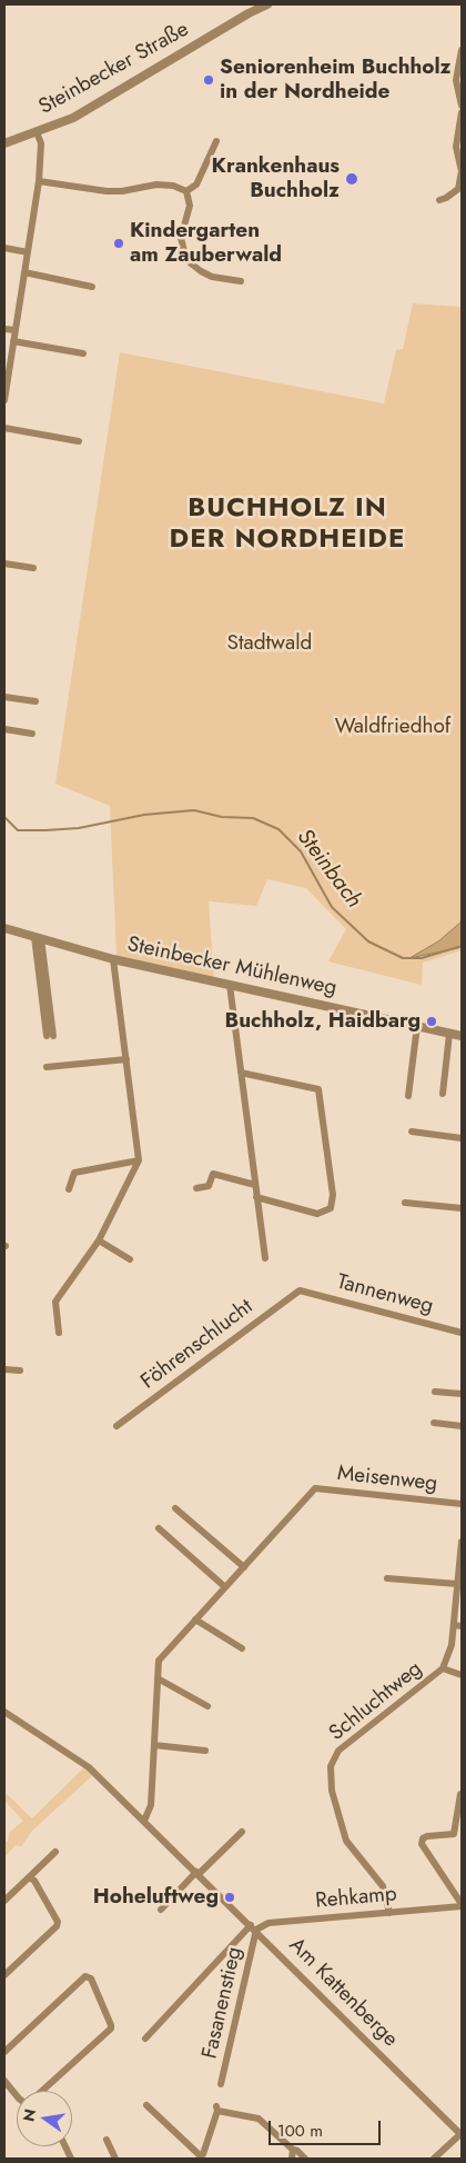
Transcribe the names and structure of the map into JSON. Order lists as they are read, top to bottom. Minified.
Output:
{"streets":{"street":["Steinbecker Straße","Steinbecker Mühlenweg","Tannenweg","Föhrenschlucht","Meisenweg","Schluchtweg","Rehkamp","Am Kattenberge","Fasanenstieg"]},"crossings":[["Tannenweg","Föhrenschlucht"],["Meisenweg","Am Kattenberge"],["Schluchtweg","Rehkamp"],["Rehkamp","Am Kattenberge"],["Rehkamp","Fasanenstieg"],["Am Kattenberge","Fasanenstieg"]],"districts":["BUCHHOLZ IN DER NORDHEIDE"],"water":["Steinbach"],"parks":["Stadtwald","Waldfriedhof"],"places":["Seniorenheim Buchholz in der Nordheide","Krankenhaus Buchholz","Kindergarten am Zauberwald","Buchholz, Haidbarg","Hoheluftweg"],"scale_bar":"100 m","north":"left"}
